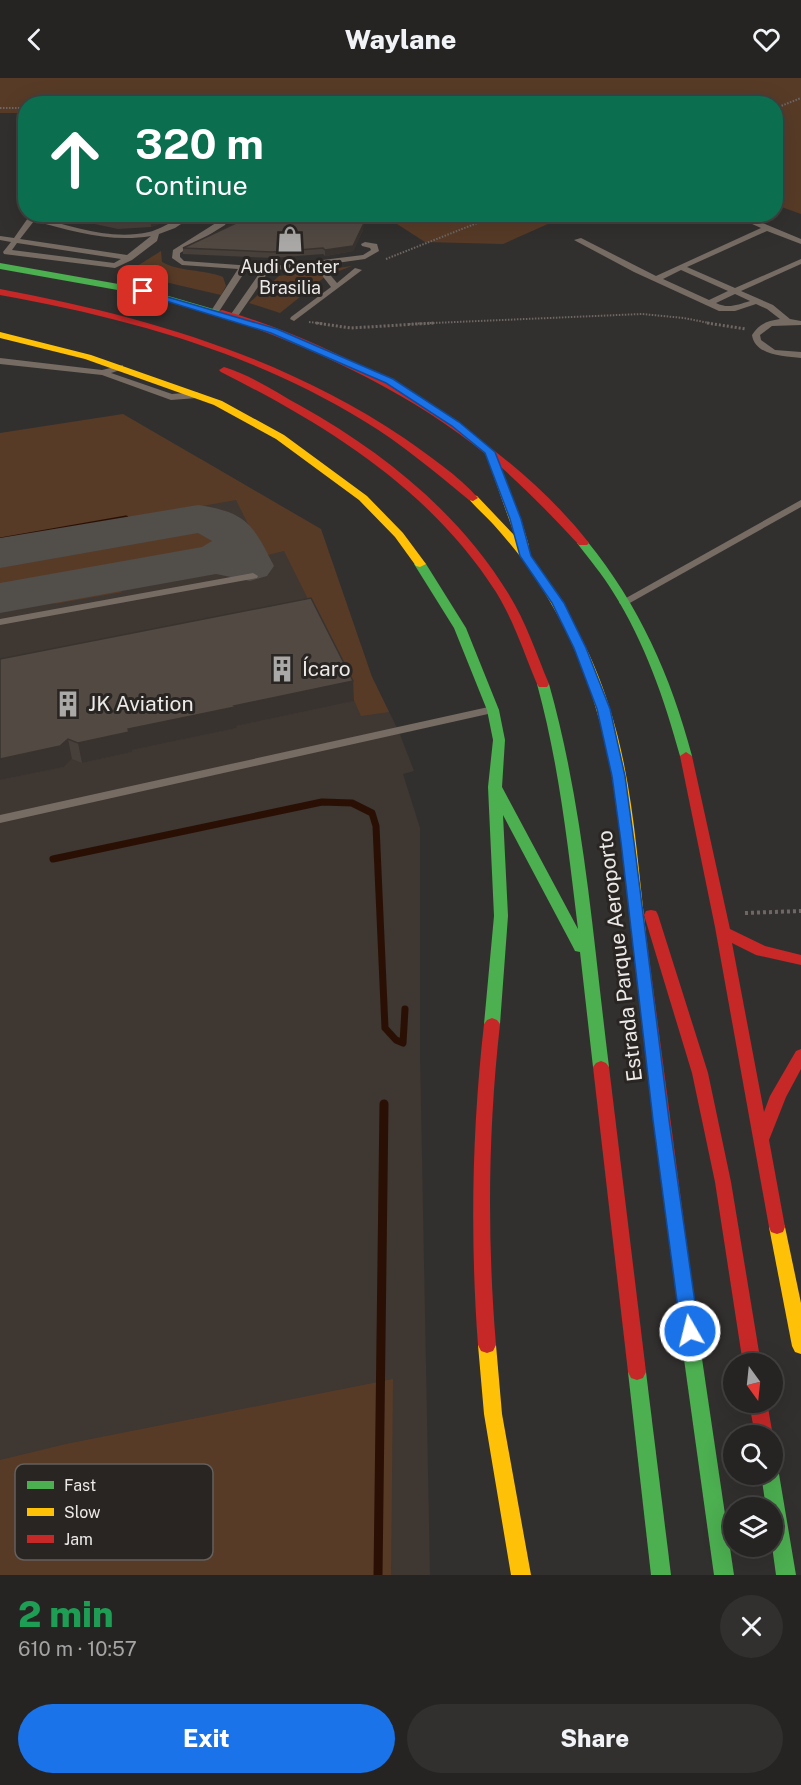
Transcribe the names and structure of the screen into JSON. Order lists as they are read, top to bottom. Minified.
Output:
{"streets":{"main road":["Estrada Parque Aeroporto"]},"places":{"shop":["Audi Center Brasilia"],"building":["Ícaro","JK Aviation"]},"legend":["Fast","Slow","Jam"],"north":"bottom","page":{"header":"Waylane","turn":["320 m","Continue"],"heading":["2 min","610 m · 10:57"],"buttons":["Exit","Share"]}}
